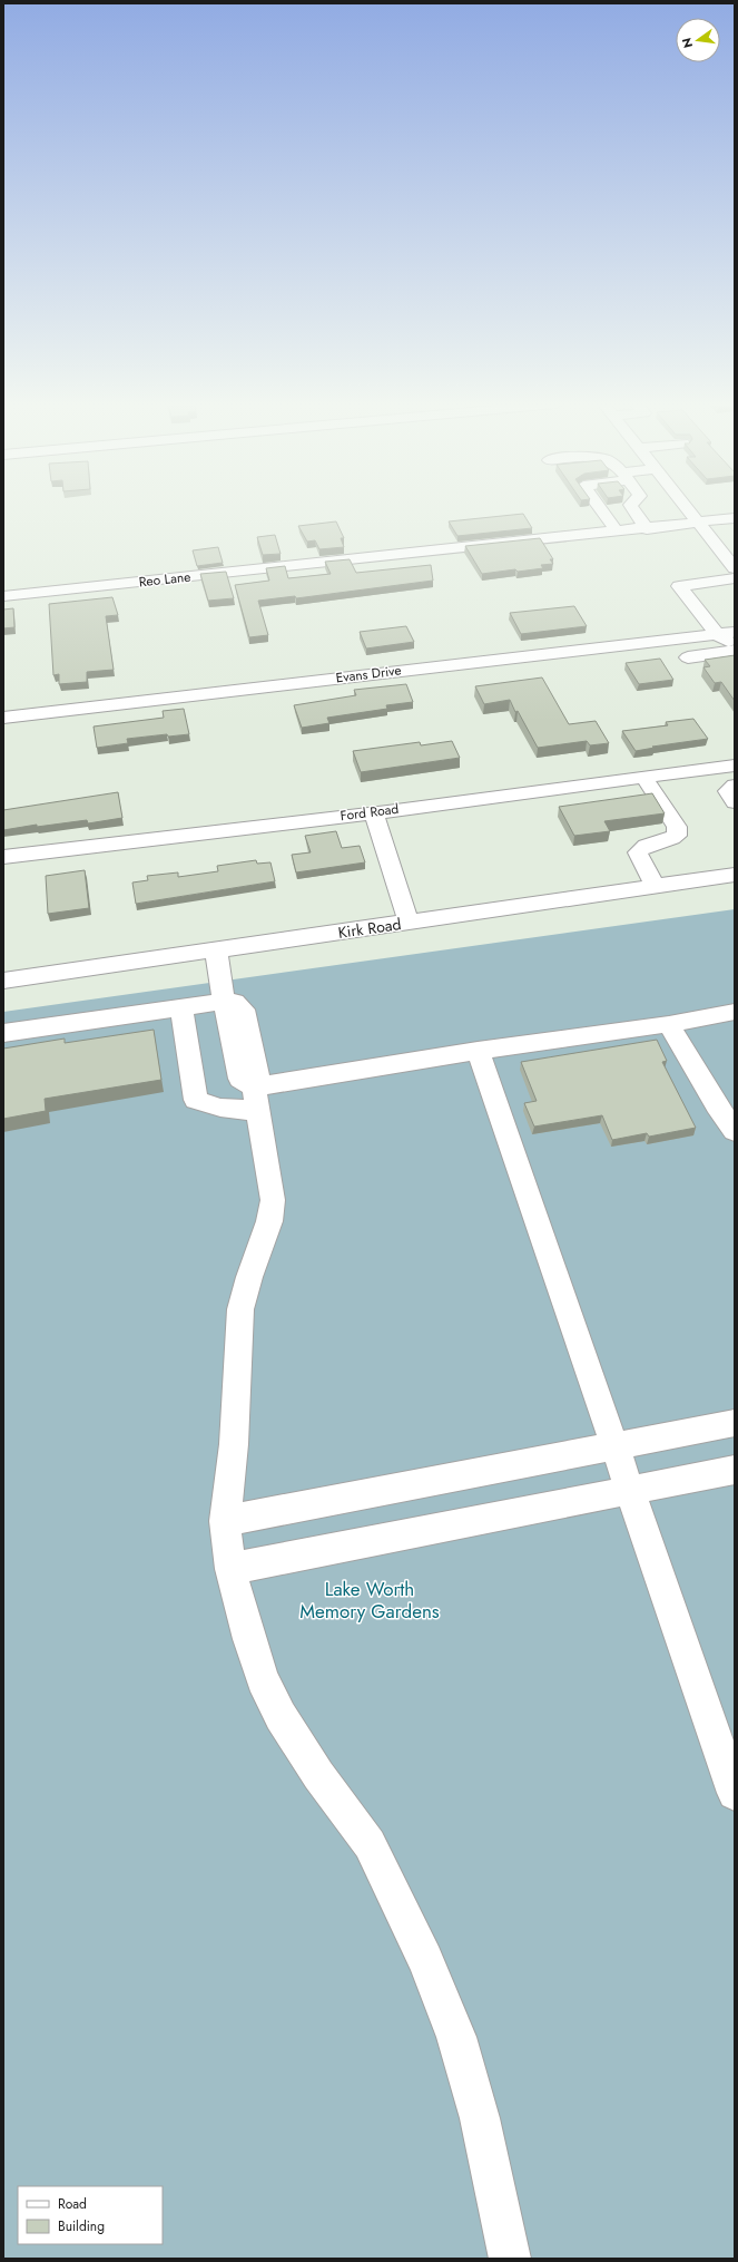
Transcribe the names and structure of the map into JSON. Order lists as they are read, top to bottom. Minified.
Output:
{"streets":{"street":["Reo Lane","Evans Drive","Ford Road","Kirk Road"]},"parks":["Lake Worth Memory Gardens"],"legend":["Road","Building"],"north":"left"}
